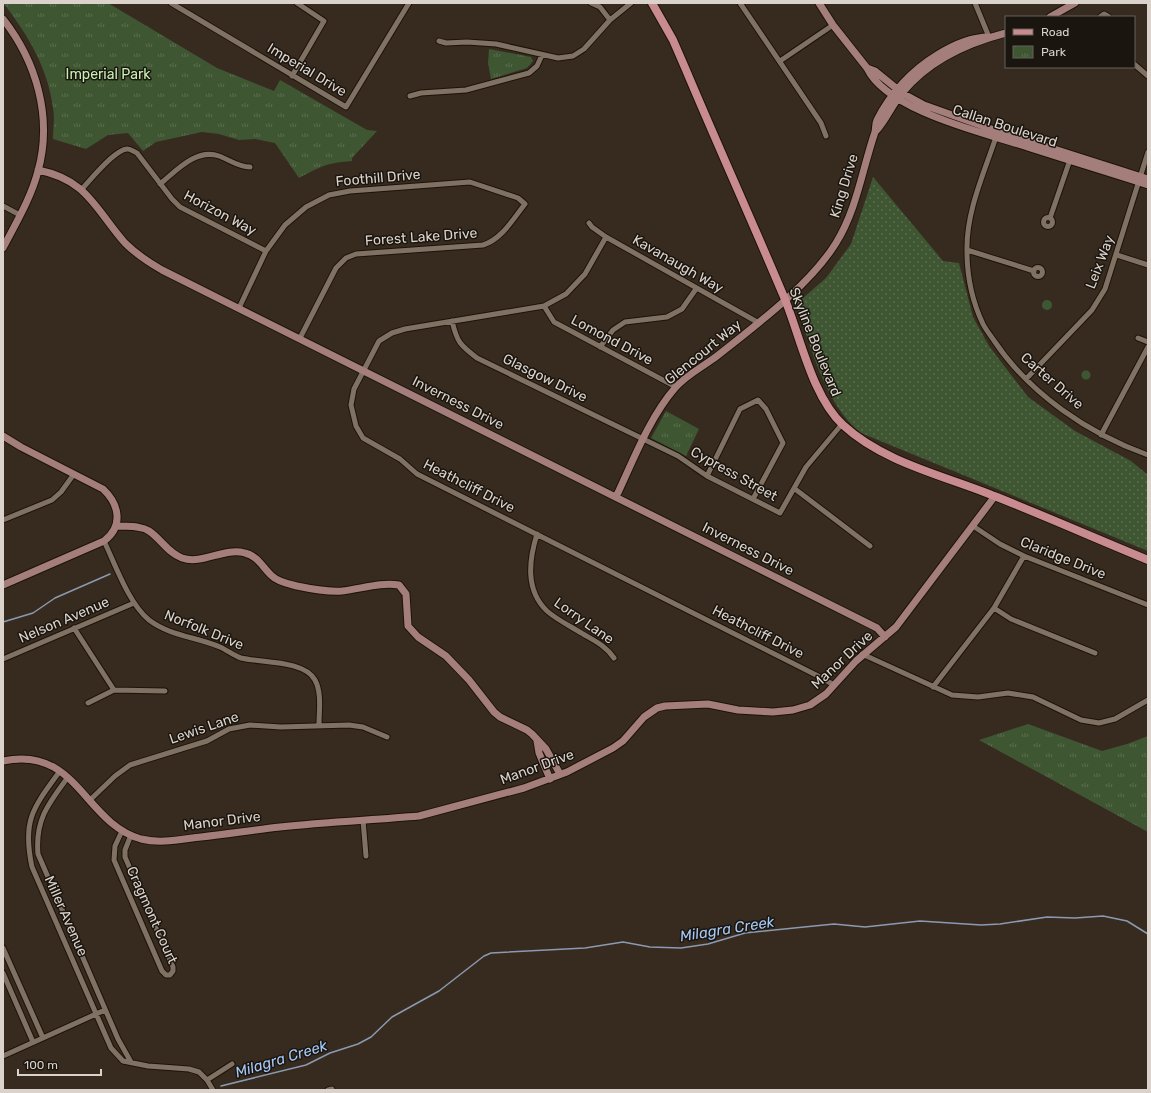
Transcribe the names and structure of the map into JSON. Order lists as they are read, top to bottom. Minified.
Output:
{"streets":{"main road":["Skyline Boulevard"],"street":["Imperial Drive","Callan Boulevard","Foothill Drive","King Drive","Horizon Way","Forest Lake Drive","Leix Way","Kavanaugh Way","Lomond Drive","Glencourt Way","Glasgow Drive","Carter Drive","Inverness Drive","Cypress Street","Heathcliff Drive","Claridge Drive","Nelson Avenue","Lorry Lane","Norfolk Drive","Manor Drive","Lewis Lane","Cragmont Court","Miller Avenue"]},"crossings":[["Callan Boulevard","King Drive"],["Callan Boulevard","Leix Way"],["Callan Boulevard","Carter Drive"],["Foothill Drive","Horizon Way"],["Foothill Drive","Forest Lake Drive"],["Foothill Drive","Inverness Drive"],["King Drive","Skyline Boulevard"],["King Drive","Glencourt Way"],["Horizon Way","Inverness Drive"],["Forest Lake Drive","Inverness Drive"],["Leix Way","Carter Drive"],["Kavanaugh Way","Glencourt Way"],["Kavanaugh Way","Heathcliff Drive"],["Lomond Drive","Glencourt Way"],["Lomond Drive","Heathcliff Drive"],["Skyline Boulevard","Glencourt Way"],["Skyline Boulevard","Cypress Street"],["Skyline Boulevard","Manor Drive"],["Glencourt Way","Glasgow Drive"],["Glencourt Way","Inverness Drive"],["Glencourt Way","Cypress Street"],["Glasgow Drive","Cypress Street"],["Glasgow Drive","Heathcliff Drive"],["Inverness Drive","Heathcliff Drive"],["Inverness Drive","Manor Drive"],["Heathcliff Drive","Lorry Lane"],["Heathcliff Drive","Manor Drive"],["Claridge Drive","Manor Drive"],["Nelson Avenue","Norfolk Drive"],["Norfolk Drive","Lewis Lane"],["Manor Drive","Lewis Lane"],["Manor Drive","Cragmont Court"],["Manor Drive","Miller Avenue"]],"water":["Milagra Creek"],"parks":["Imperial Park"],"legend":["Road","Park"],"scale_bar":"100 m"}
